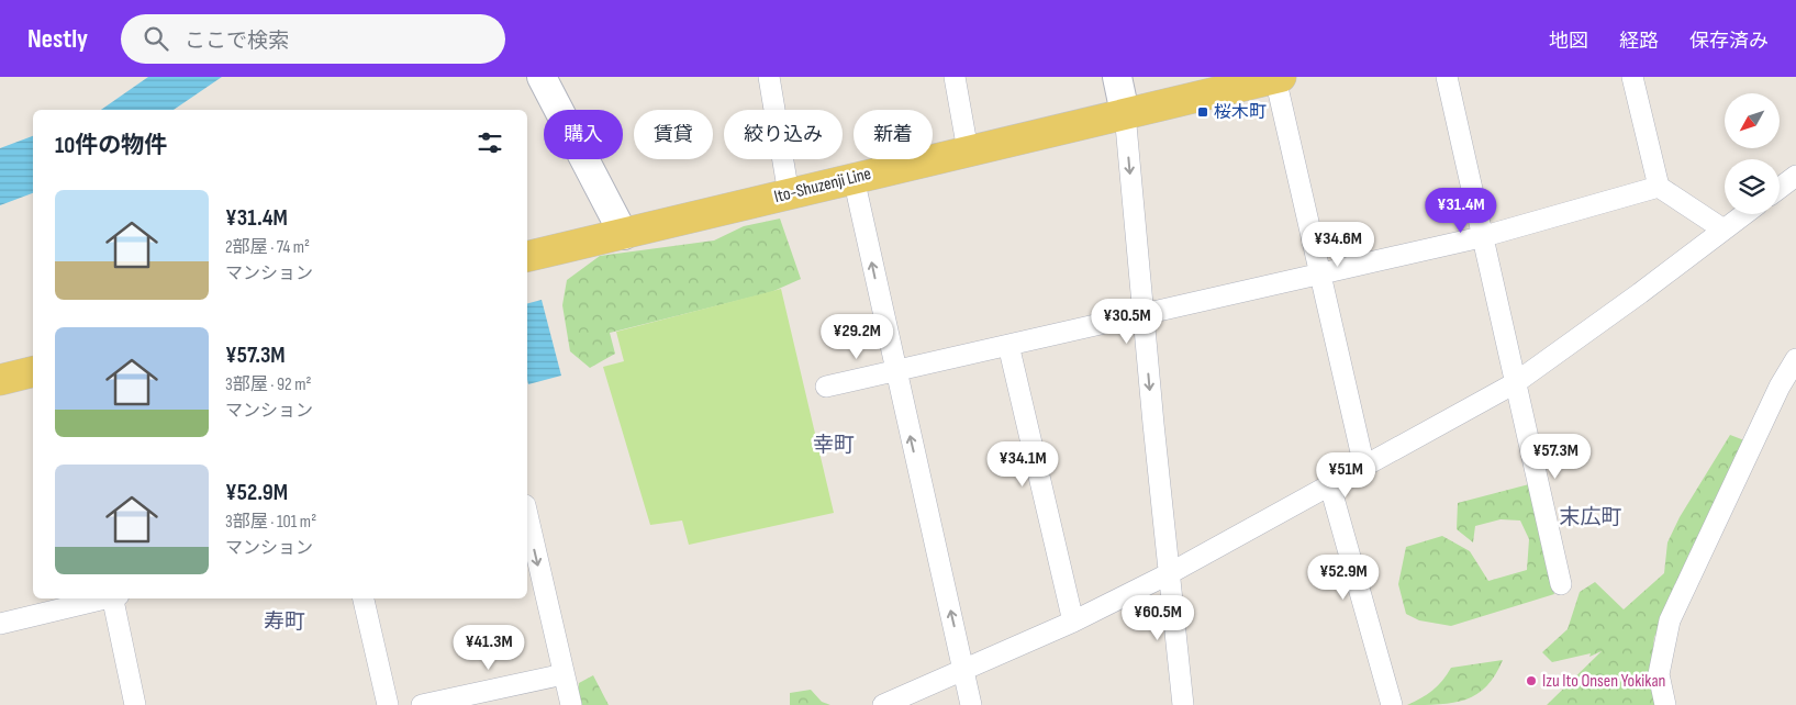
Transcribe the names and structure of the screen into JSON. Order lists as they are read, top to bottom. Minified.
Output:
{"streets":{"main road":["Ito-Shuzenji Line"]},"districts":["幸町","末広町","寿町"],"places":{"transit":["桜木町"],"other":["Izu Ito Onsen Yokikan"]},"north":"bottom left","page":{"header":"Nestly","search":"ここで検索","nav":["地図","経路","保存済み"],"chip":["購入","賃貸","絞り込み","新着"],"heading":"10件の物件","list":[{"name":"¥31.4M","note":"2部屋 · 74 m² · マンション"},{"name":"¥57.3M","note":"3部屋 · 92 m² · マンション"},{"name":"¥52.9M","note":"3部屋 · 101 m² · マンション"}],"price":["¥31.4M","¥34.6M","¥30.5M","¥29.2M","¥57.3M","¥34.1M","¥51M","¥52.9M","¥60.5M","¥41.3M"]}}
